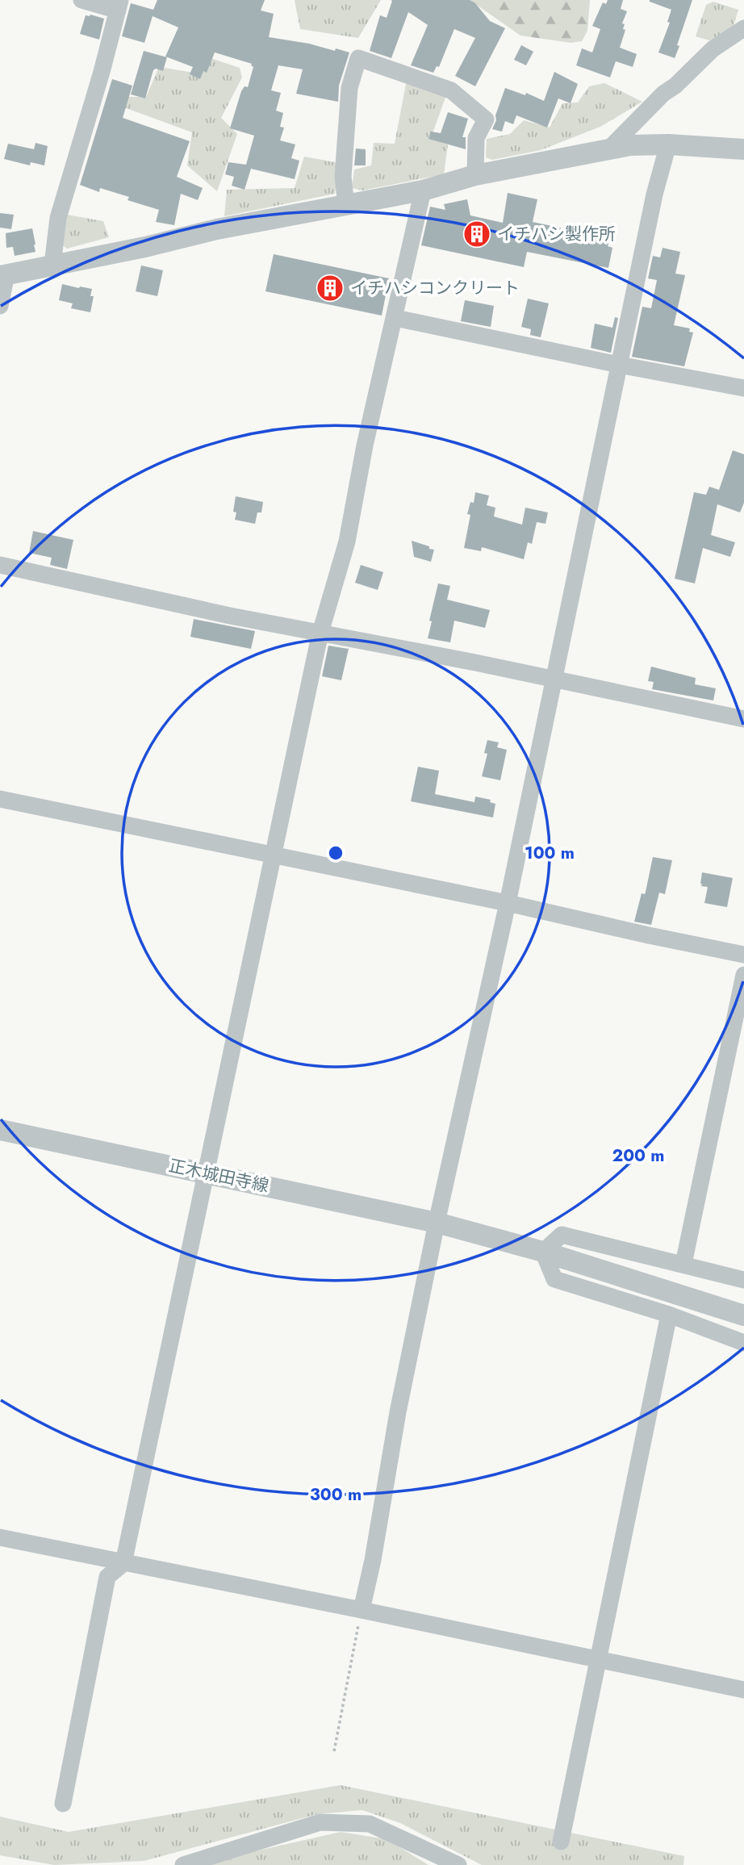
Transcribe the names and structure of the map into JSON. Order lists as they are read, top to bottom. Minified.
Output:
{"streets":{"street":["正木城田寺線"]},"places":{"building":["イチハシ製作所","イチハシコンクリート"]},"rings":["100 m","200 m","300 m"]}
